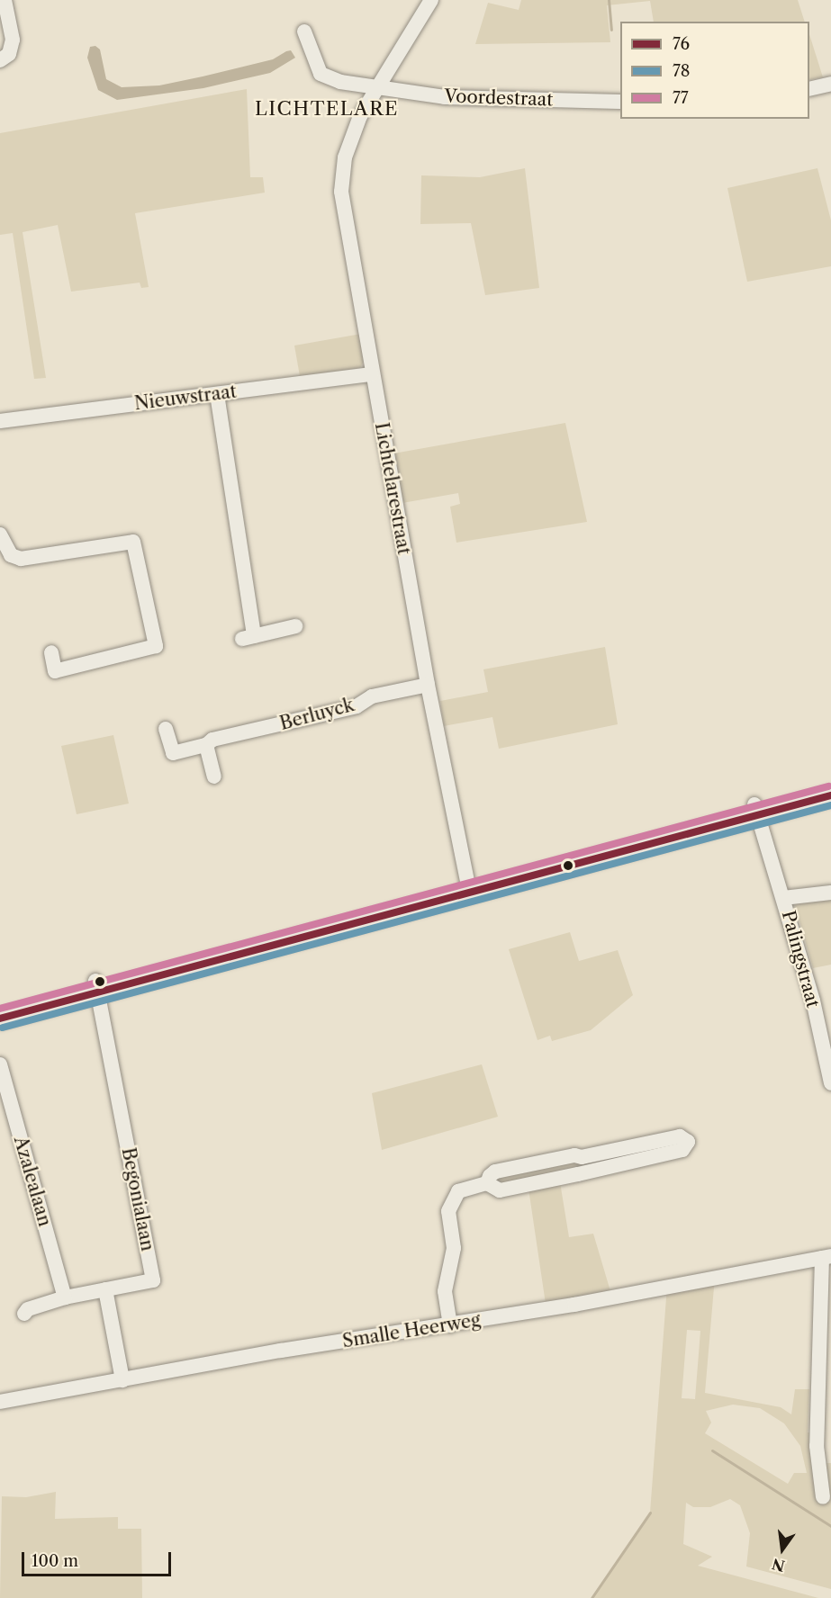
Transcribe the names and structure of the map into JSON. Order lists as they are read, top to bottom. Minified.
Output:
{"streets":{"street":["Voordestraat","Nieuwstraat","Lichtelarestraat","Berluyck","Palingstraat","Azalealaan","Begonialaan","Smalle Heerweg"]},"crossings":[["Voordestraat","Lichtelarestraat"],["Nieuwstraat","Lichtelarestraat"],["Lichtelarestraat","Berluyck"]],"districts":["LICHTELARE"],"lines":["transit line 77","transit line 76","transit line 78"],"legend":["76","78","77"],"scale_bar":"100 m","north":"bottom"}
